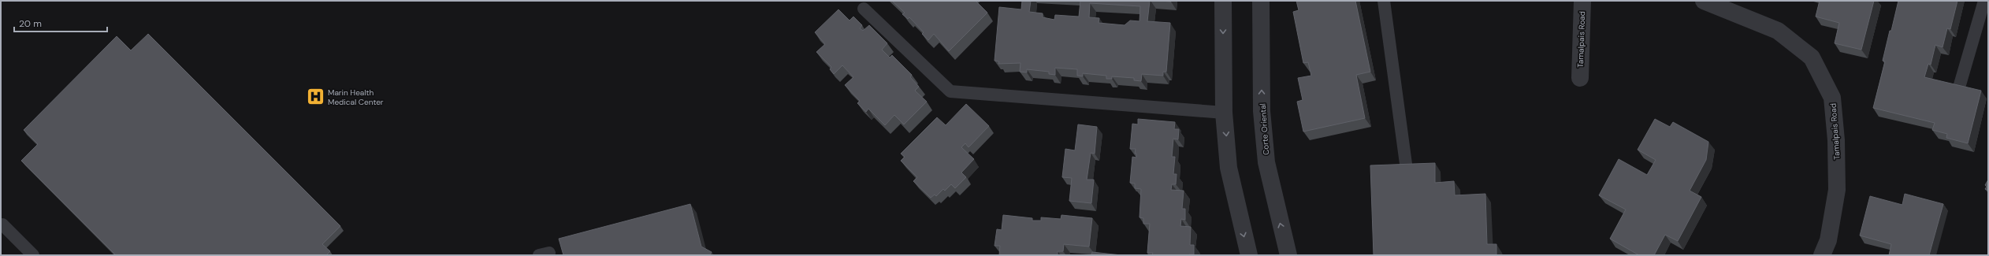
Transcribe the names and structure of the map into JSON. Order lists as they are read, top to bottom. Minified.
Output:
{"streets":{"street":["Tamalpais Road","Corte Oriental"]},"places":{"hospital":["Marin Health Medical Center"]},"scale_bar":"20 m"}
